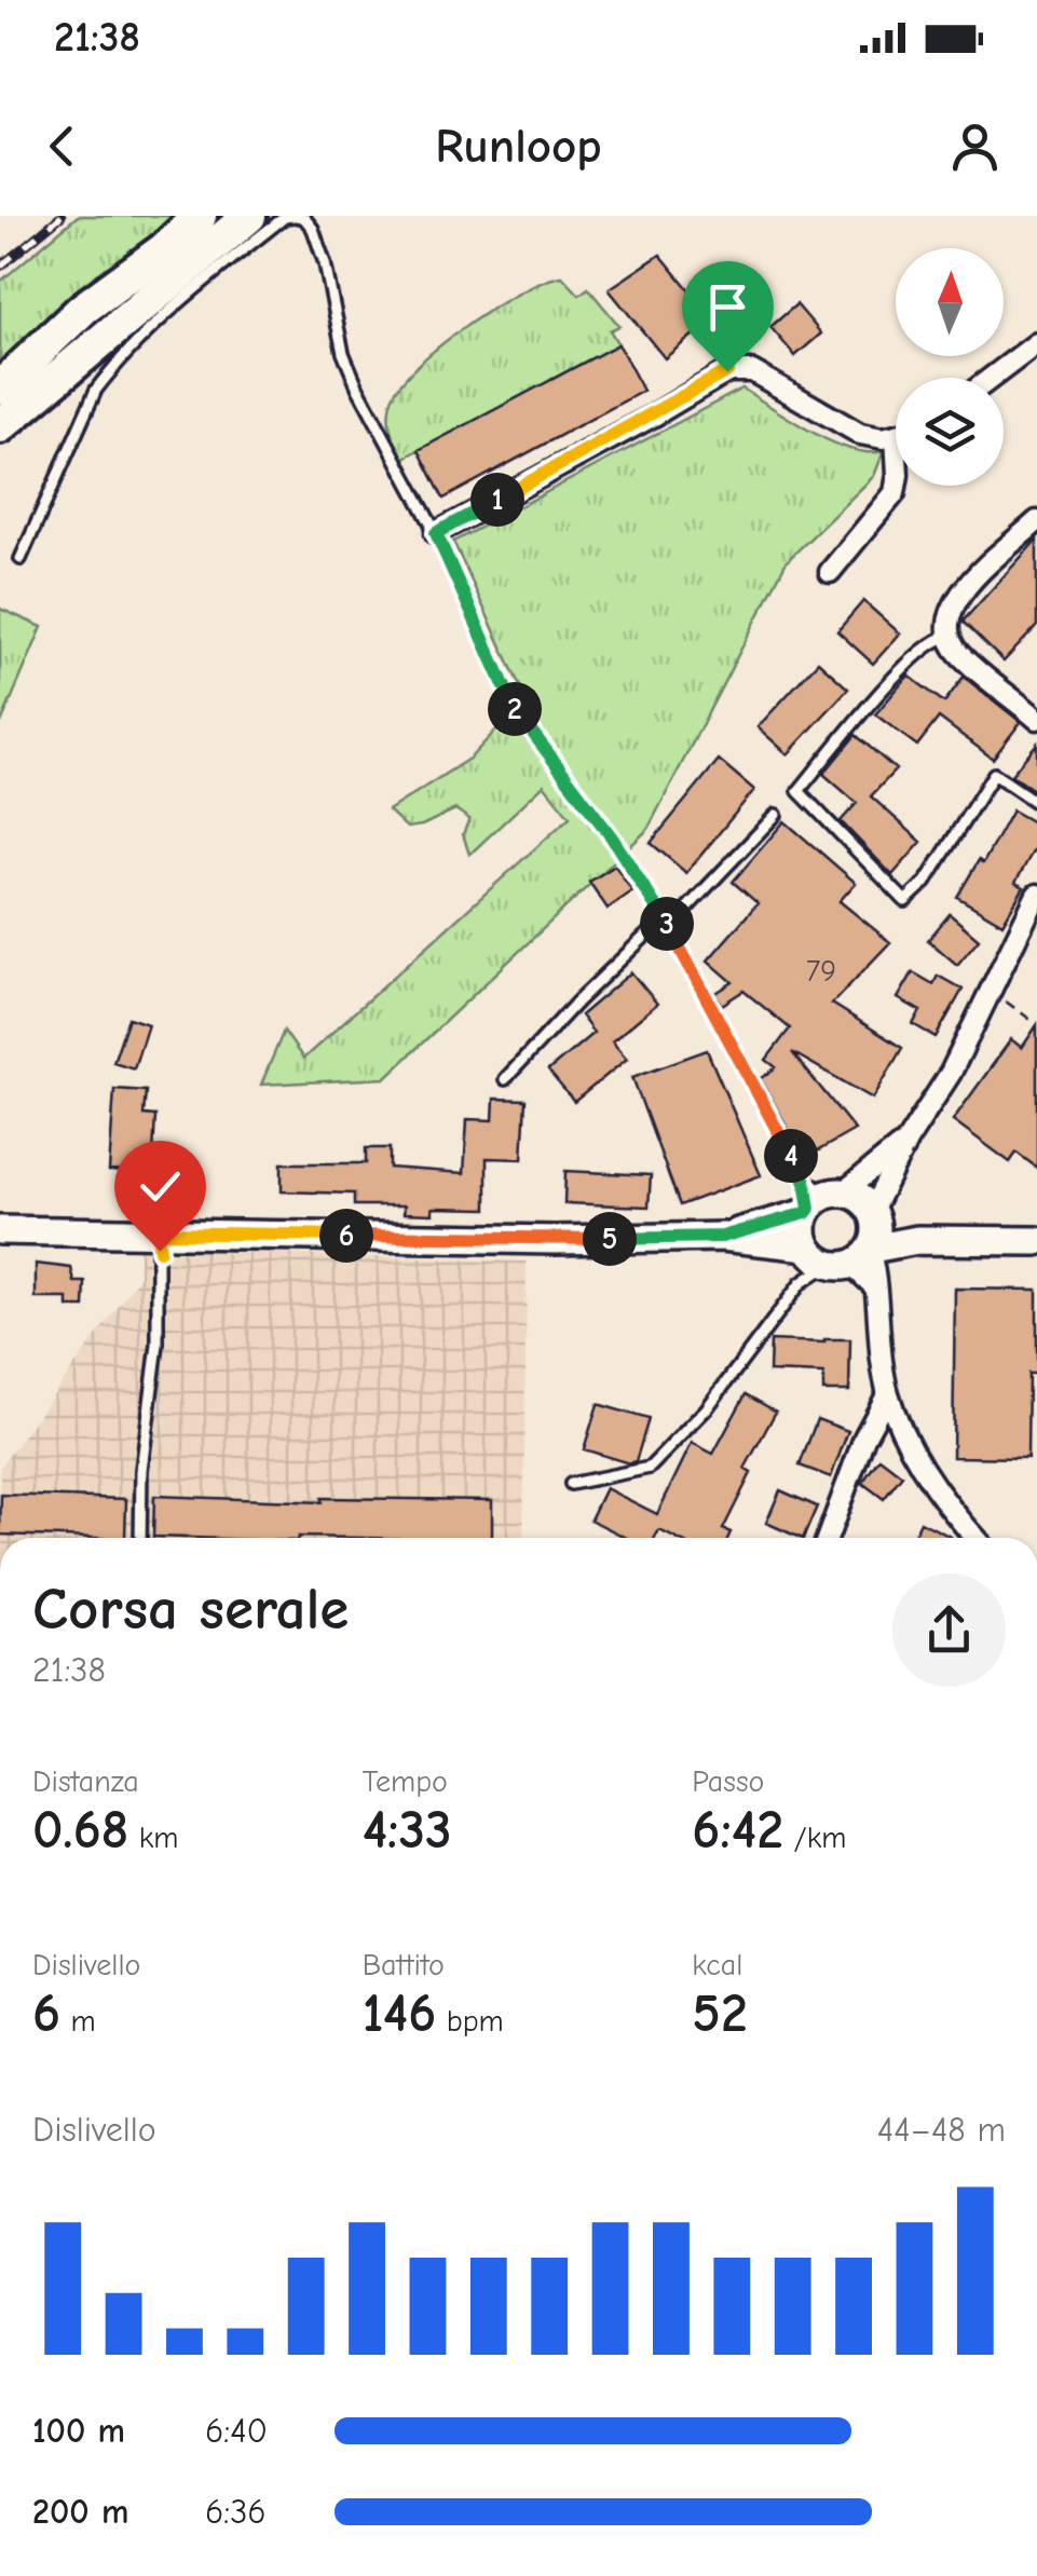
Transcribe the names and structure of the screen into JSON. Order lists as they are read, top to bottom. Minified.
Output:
{"house_numbers":["79"],"north":"top","page":{"status":"21:38","header":"Runloop","pins":["1","2","3","4","6","5"],"heading":["Corsa serale","21:38"],"stats":[["Distanza","0.68 km"],["Tempo","4:33"],["Passo","6:42 /km"],["Dislivello","6 m"],["Battito","146 bpm"],["kcal","52"]],"chart":["Dislivello","44–48 m"],"list":[{"name":"100 m","note":"6:40"},{"name":"200 m","note":"6:36"}]}}
